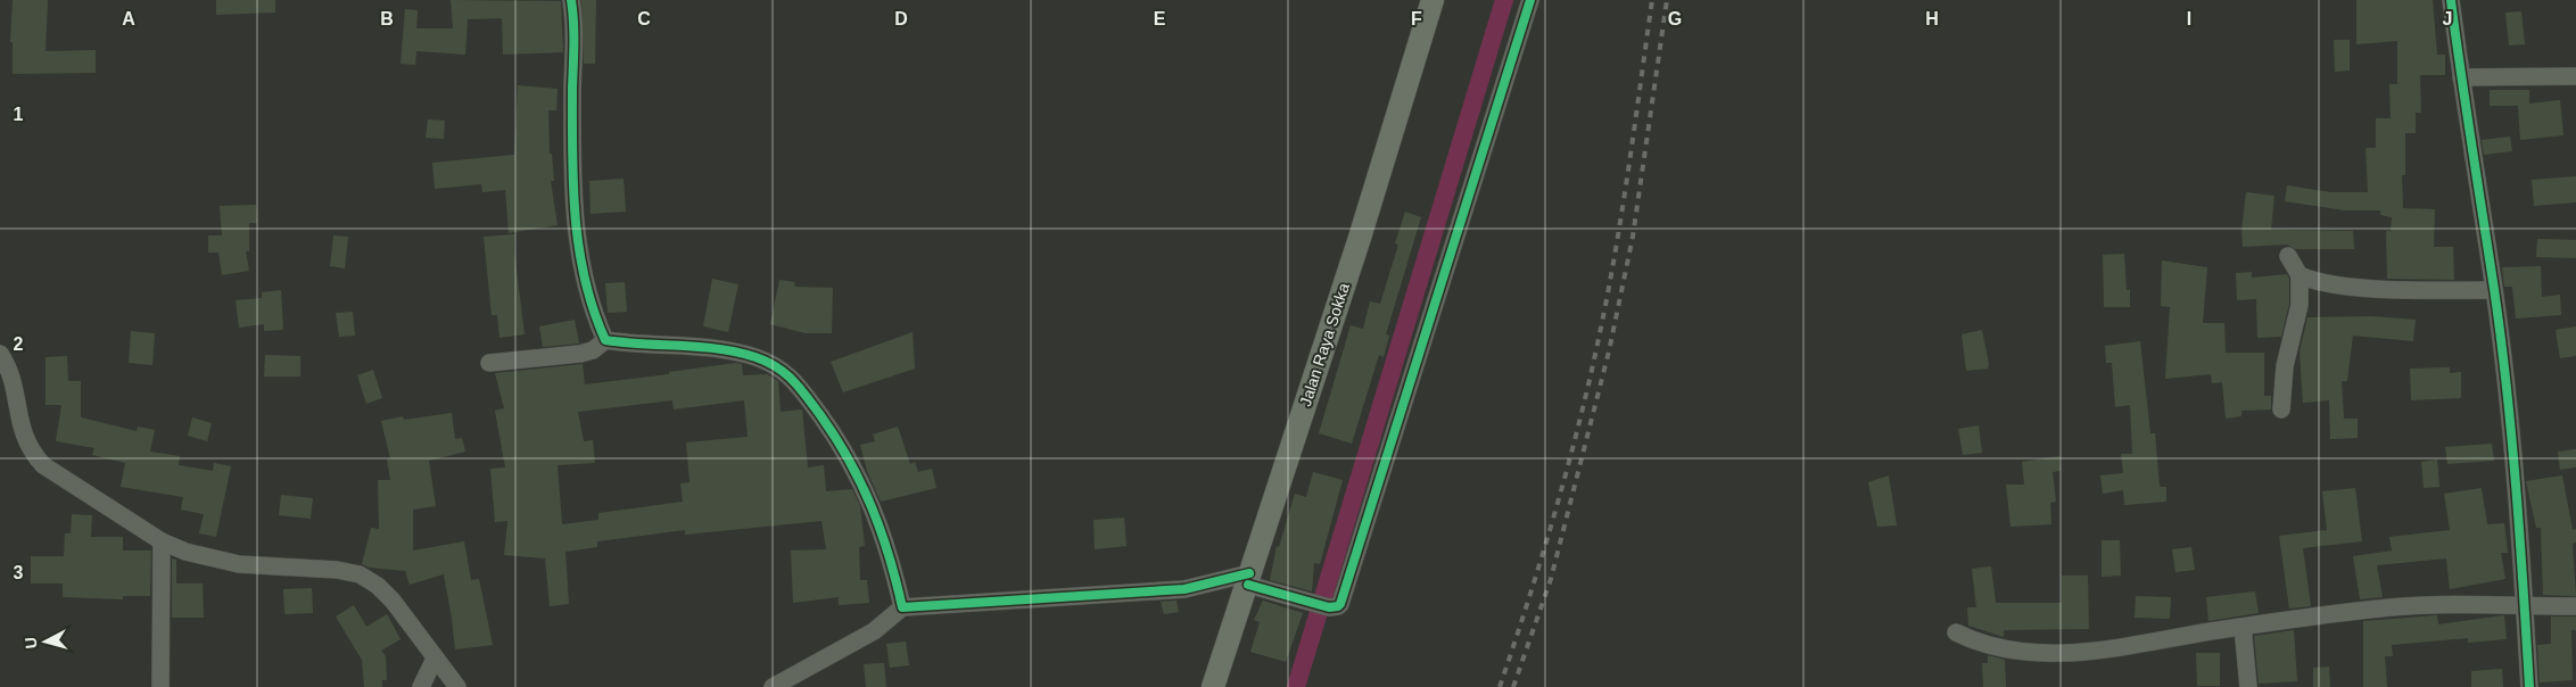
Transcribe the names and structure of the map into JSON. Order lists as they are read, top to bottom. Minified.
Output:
{"streets":{"main road":["Jalan Raya Sokka"]},"north":"left","grid":{"columns":["A","B","C","D","E","F","G","H","I","J"],"rows":["1","2","3"]}}
